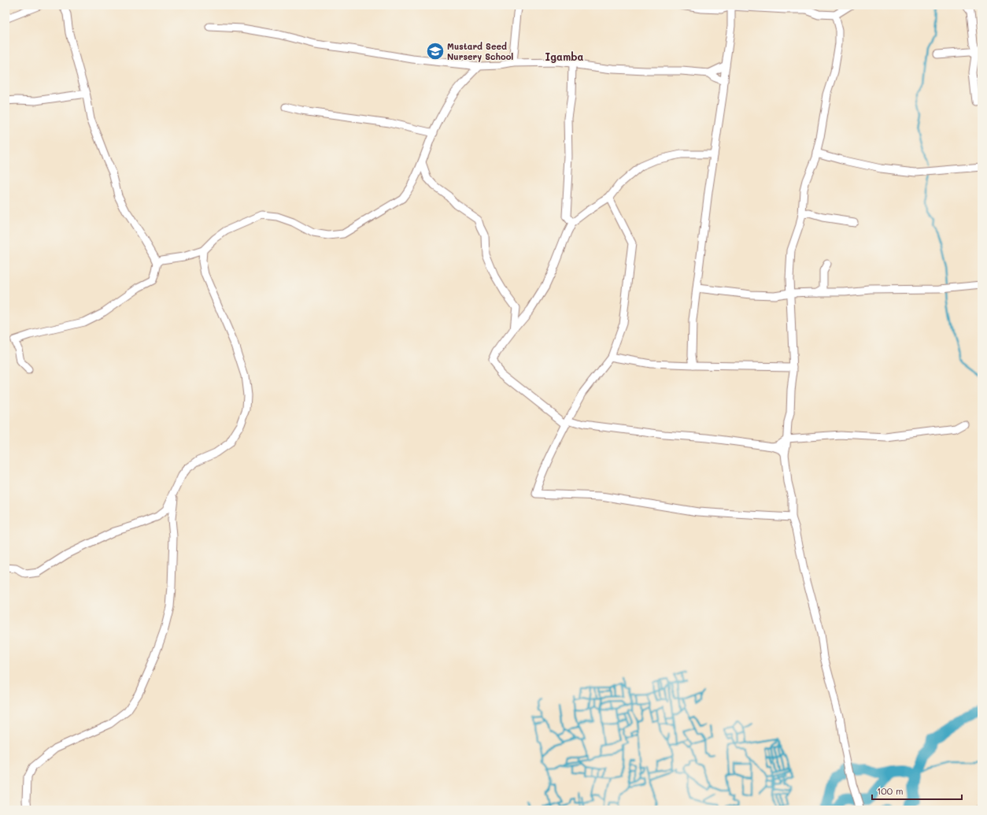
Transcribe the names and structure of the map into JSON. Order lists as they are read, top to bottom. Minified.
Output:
{"districts":["Igamba"],"places":{"school or university":["Mustard Seed Nursery School"]},"scale_bar":"100 m"}
